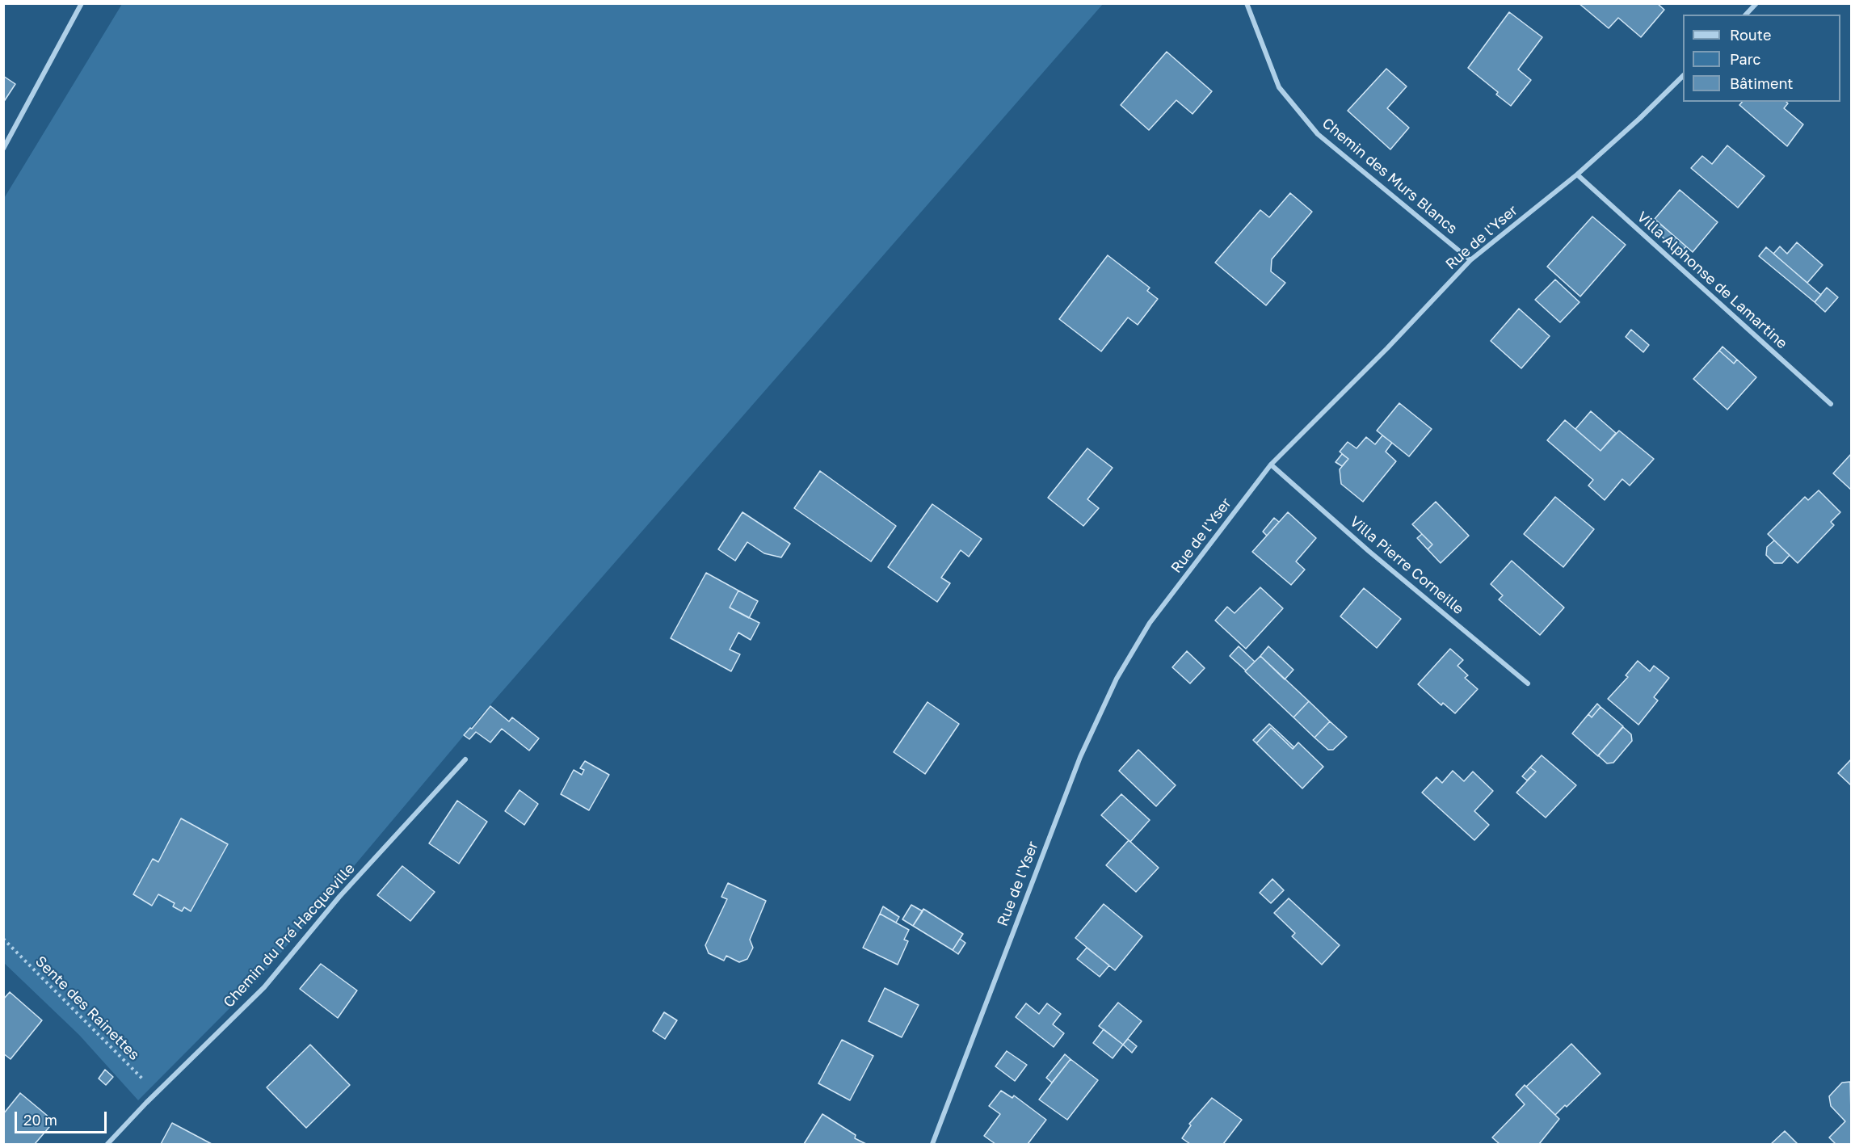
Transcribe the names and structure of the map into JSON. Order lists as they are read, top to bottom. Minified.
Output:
{"streets":{"street":["Chemin des Murs Blancs","Rue de l'Yser","Villa Alphonse de Lamartine","Villa Pierre Corneille","Chemin du Pré Hacqueville"],"path":["Sente des Rainettes"]},"crossings":[["Chemin des Murs Blancs","Rue de l'Yser"],["Rue de l'Yser","Villa Alphonse de Lamartine"],["Rue de l'Yser","Villa Pierre Corneille"],["Chemin du Pré Hacqueville","Sente des Rainettes"]],"legend":["Route","Parc","Bâtiment"],"scale_bar":"20 m"}
